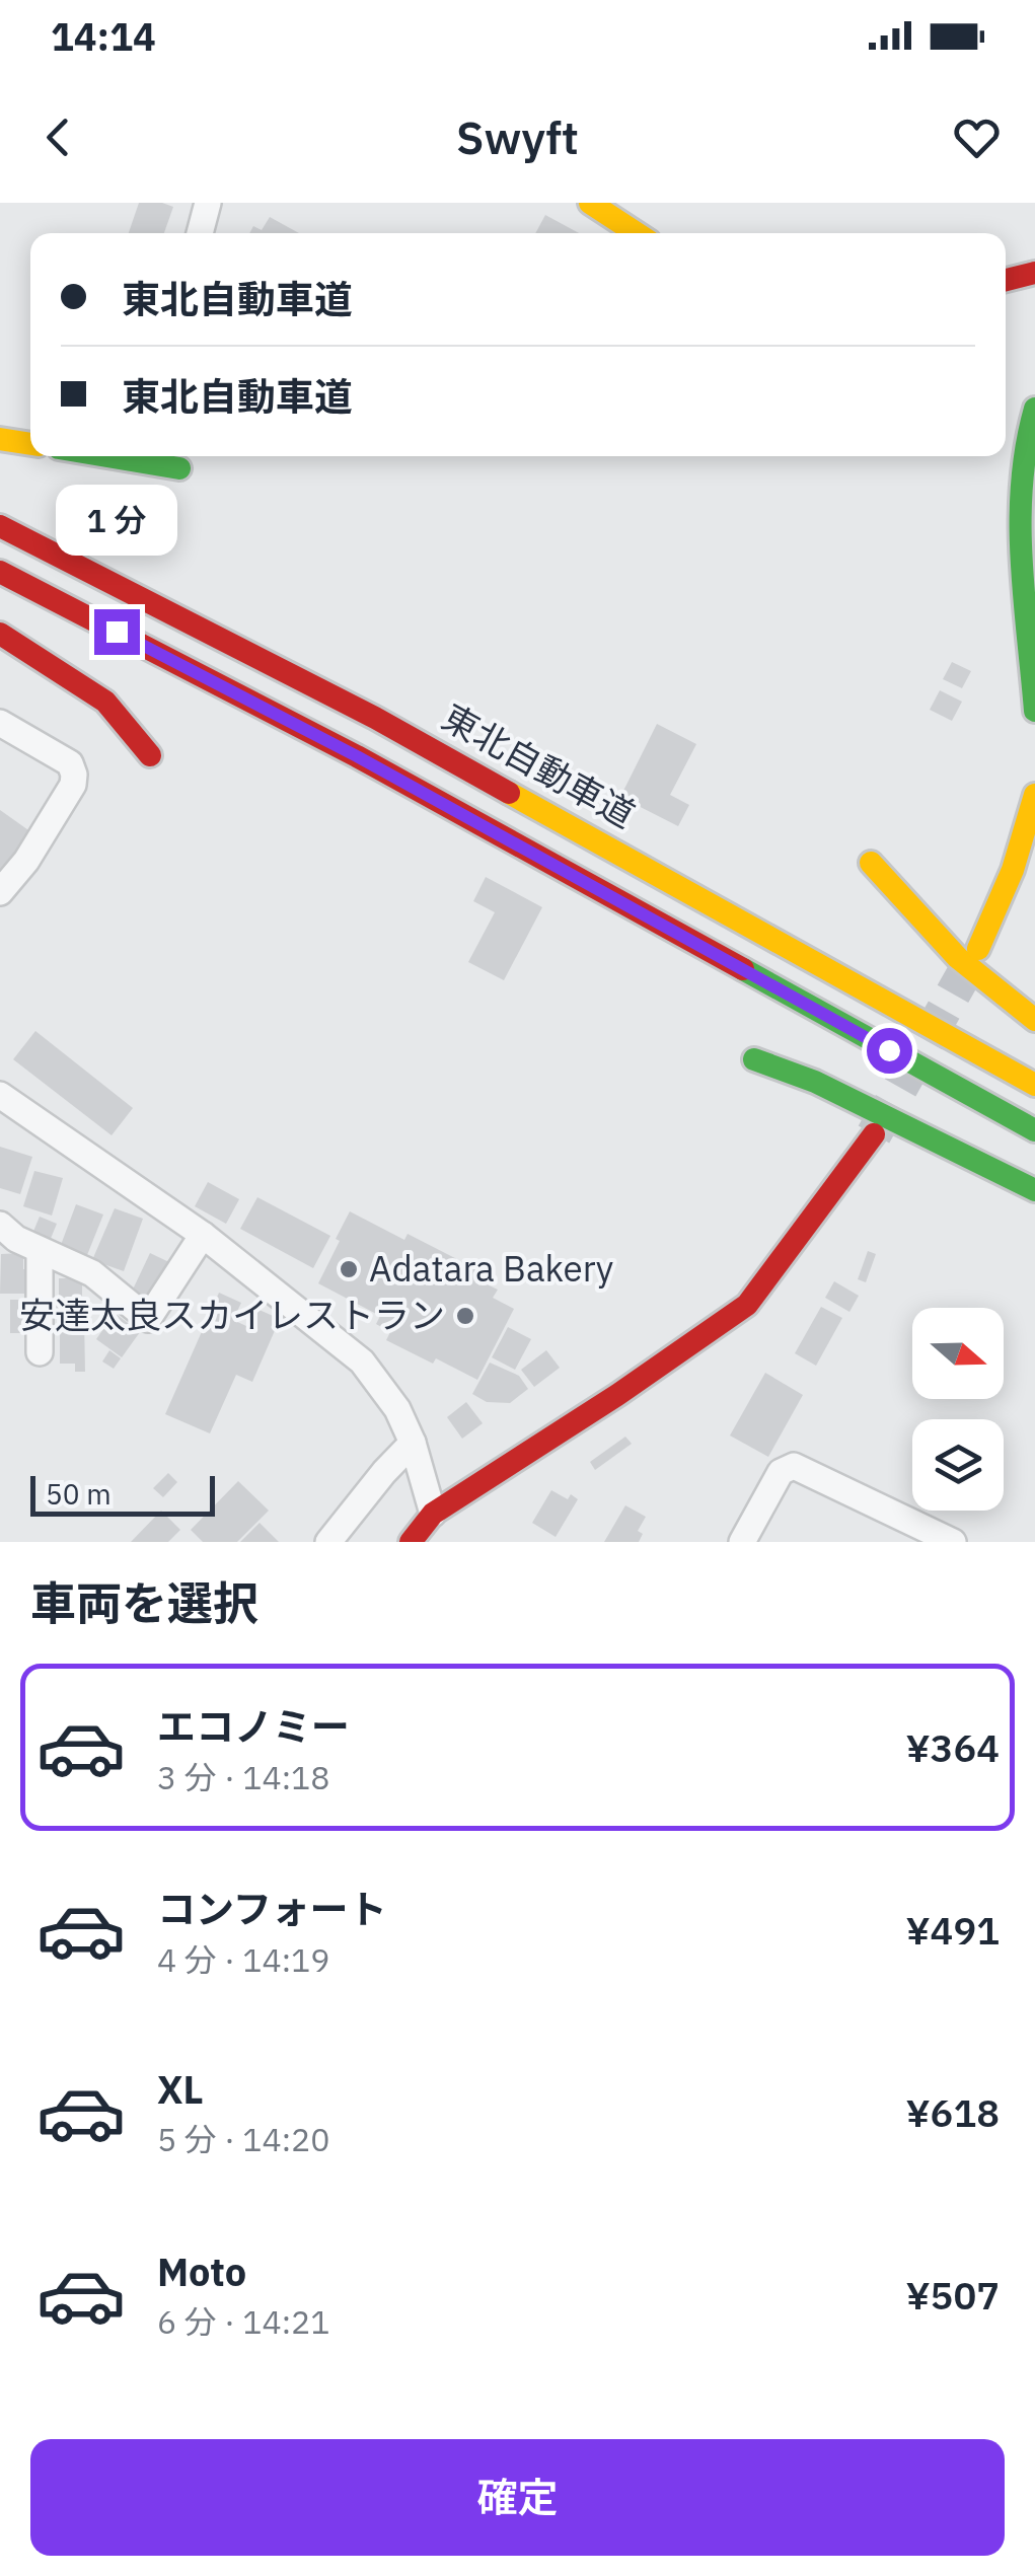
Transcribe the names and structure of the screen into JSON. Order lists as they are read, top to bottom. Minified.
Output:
{"streets":{"main road":["東北自動車道"]},"places":["Adatara Bakery","安達太良スカイレストラン"],"scale_bar":"50 m","north":"right","page":{"status":"14:14","header":"Swyft","banner":["東北自動車道","東北自動車道"],"bubble":"1 分","scale":"50 m","heading":"車両を選択","list":[{"name":"エコノミー","note":"3 分 · 14:18","value":"¥364"},{"name":"コンフォート","note":"4 分 · 14:19","value":"¥491"},{"name":"XL","note":"5 分 · 14:20","value":"¥618"},{"name":"Moto","note":"6 分 · 14:21","value":"¥507"}],"buttons":"確定"}}
